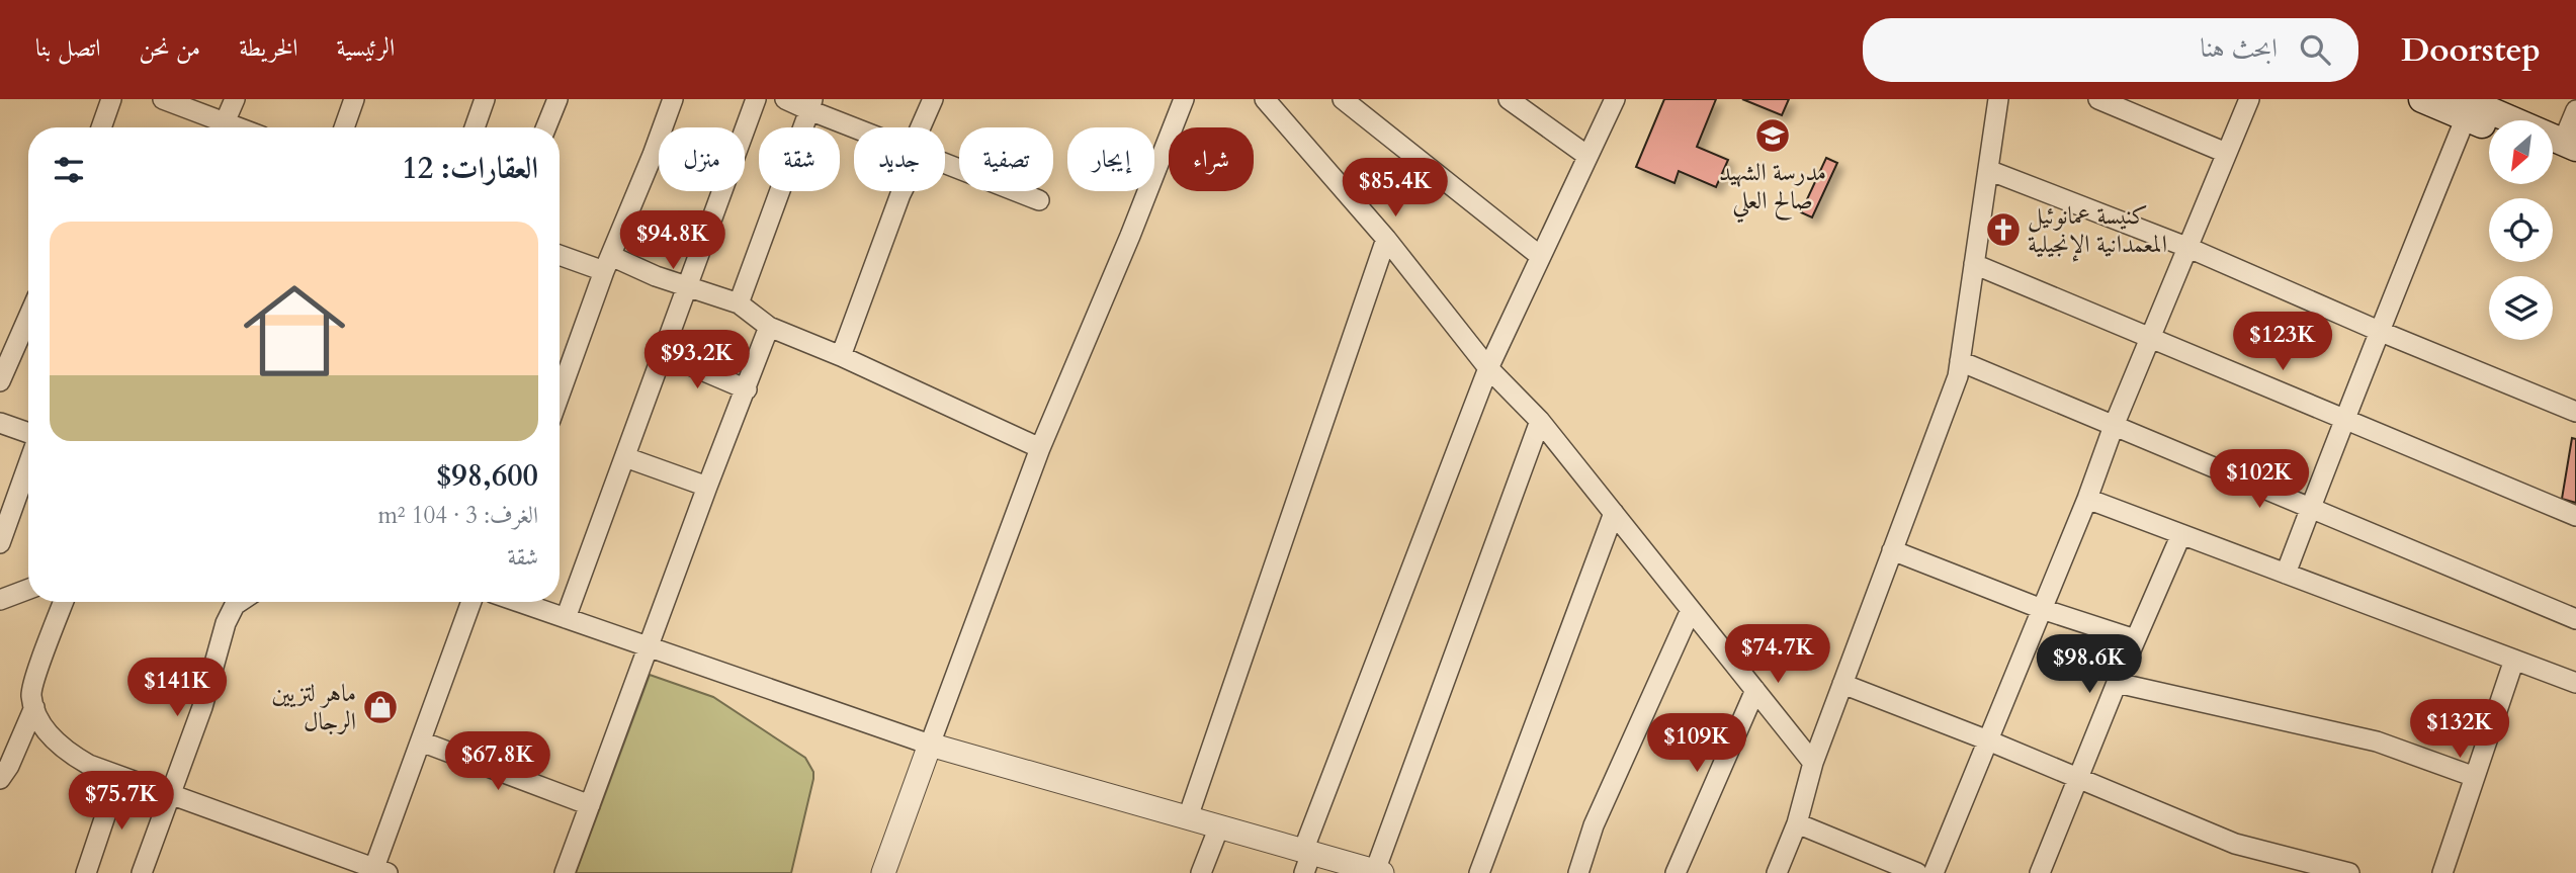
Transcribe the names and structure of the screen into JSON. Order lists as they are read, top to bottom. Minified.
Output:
{"places":{"school or university":["مدرسة الشهيد صالح العلي"],"church":["كنيسة عمانوئيل المعمدانية الإنجيلية"],"shop":["ماهر لتزيين الرجال"]},"north":"bottom left","page":{"header":"Doorstep","search":"ابحث هنا","nav":["الرئيسية","الخريطة","من نحن","اتصل بنا"],"chip":["شراء","إيجار","تصفية","جديد","شقة","منزل"],"heading":"العقارات: 12","price":["$85.4K","$94.8K","$123K","$93.2K","$102K","$74.7K","$98.6K","$141K","$132K","$109K","$67.8K","$75.7K"],"list":[{"name":"$98,600","note":"الغرف: 3 · 104 m² · شقة"}]}}
